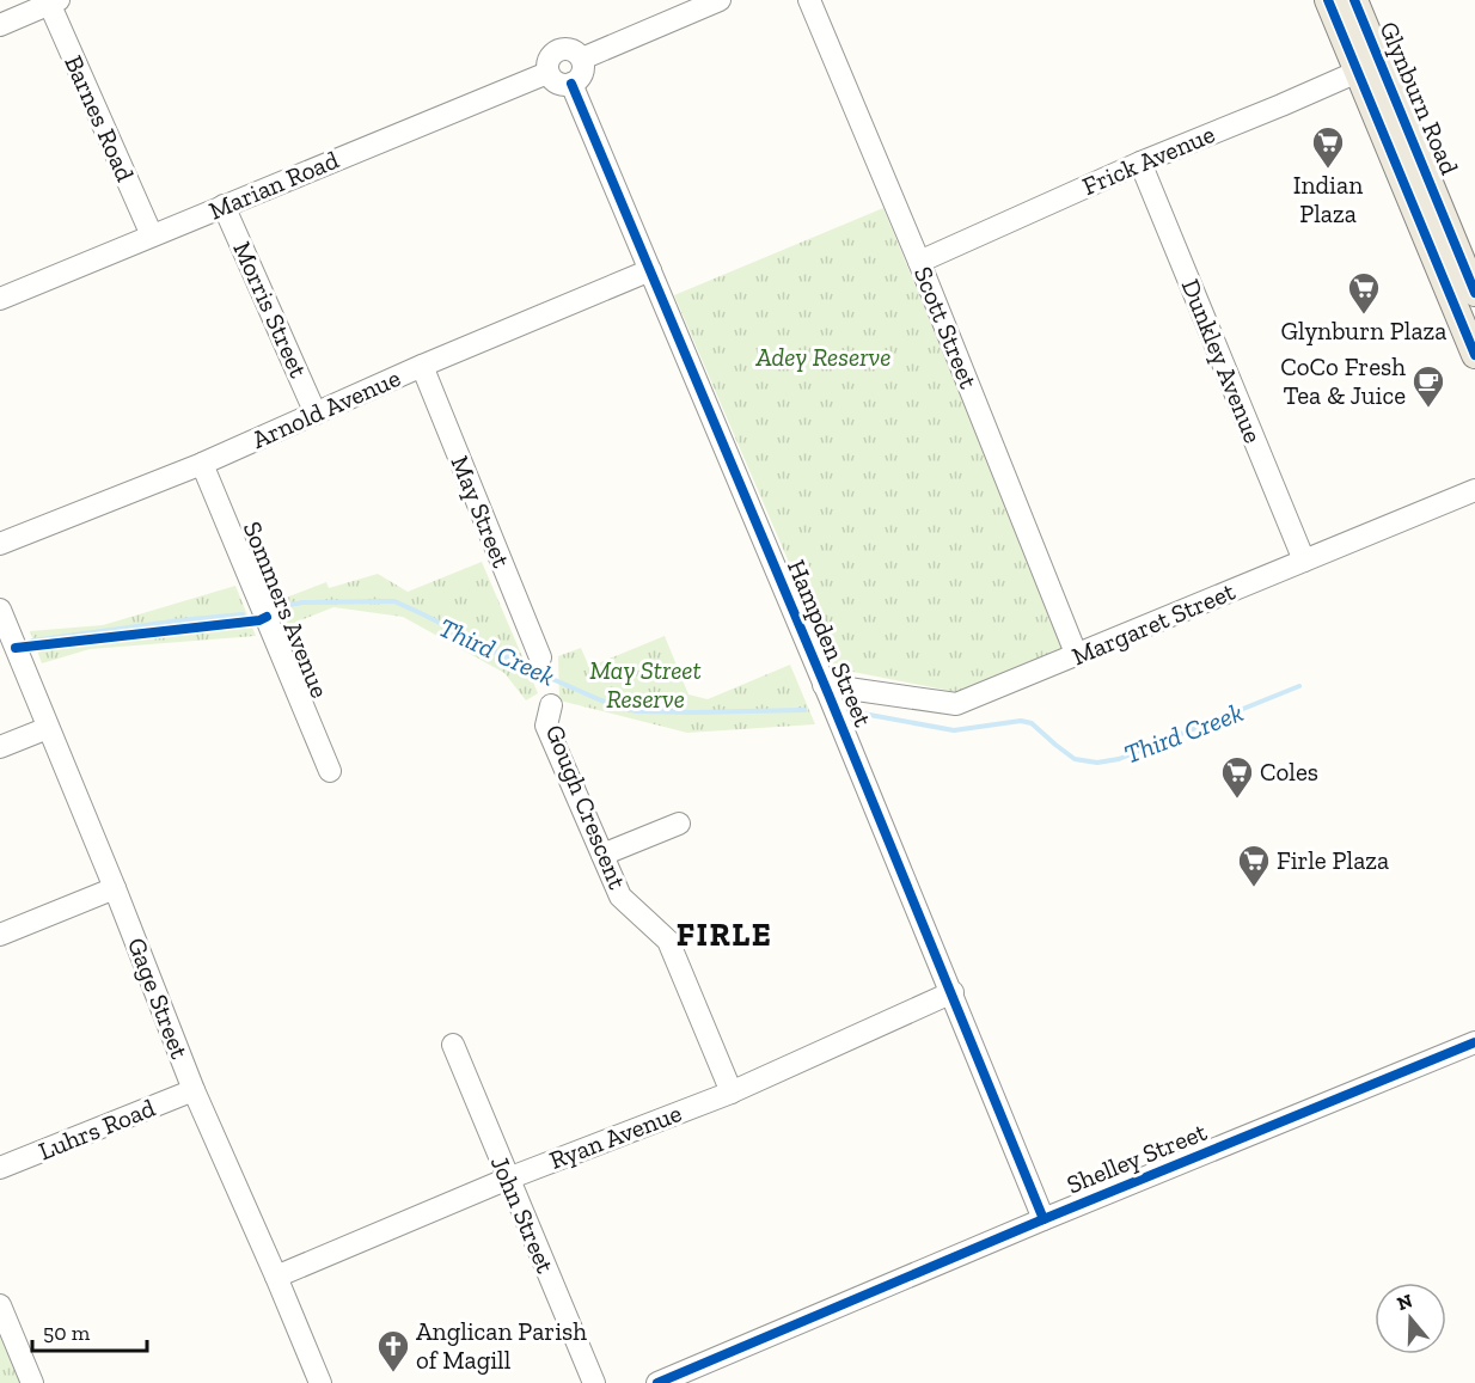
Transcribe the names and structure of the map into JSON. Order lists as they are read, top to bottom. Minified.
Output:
{"streets":{"main road":["Glynburn Road"],"street":["Barnes Road","Frick Avenue","Marian Road","Morris Street","Scott Street","Dunkley Avenue","Arnold Avenue","May Street","Sommers Avenue","Margaret Street","Hampden Street","Gough Crescent","Gage Street","Luhrs Road","Ryan Avenue","Shelley Street","John Street"]},"crossings":[["Glynburn Road","Frick Avenue"],["Barnes Road","Marian Road"],["Frick Avenue","Scott Street"],["Frick Avenue","Dunkley Avenue"],["Marian Road","Morris Street"],["Marian Road","Hampden Street"],["Morris Street","Arnold Avenue"],["Scott Street","Margaret Street"],["Dunkley Avenue","Margaret Street"],["Arnold Avenue","May Street"],["Arnold Avenue","Sommers Avenue"],["Arnold Avenue","Hampden Street"],["Margaret Street","Hampden Street"],["Hampden Street","Ryan Avenue"],["Hampden Street","Shelley Street"],["Gough Crescent","Ryan Avenue"],["Gage Street","Luhrs Road"],["Gage Street","Ryan Avenue"],["Ryan Avenue","John Street"]],"districts":["FIRLE"],"water":["Third Creek"],"parks":["Adey Reserve","May Street Reserve"],"places":{"supermarket":["Indian Plaza","Glynburn Plaza","Coles","Firle Plaza"],"cafe":["CoCo Fresh Tea & Juice"],"church":["Anglican Parish of Magill"]},"scale_bar":"50 m","north":"top"}
